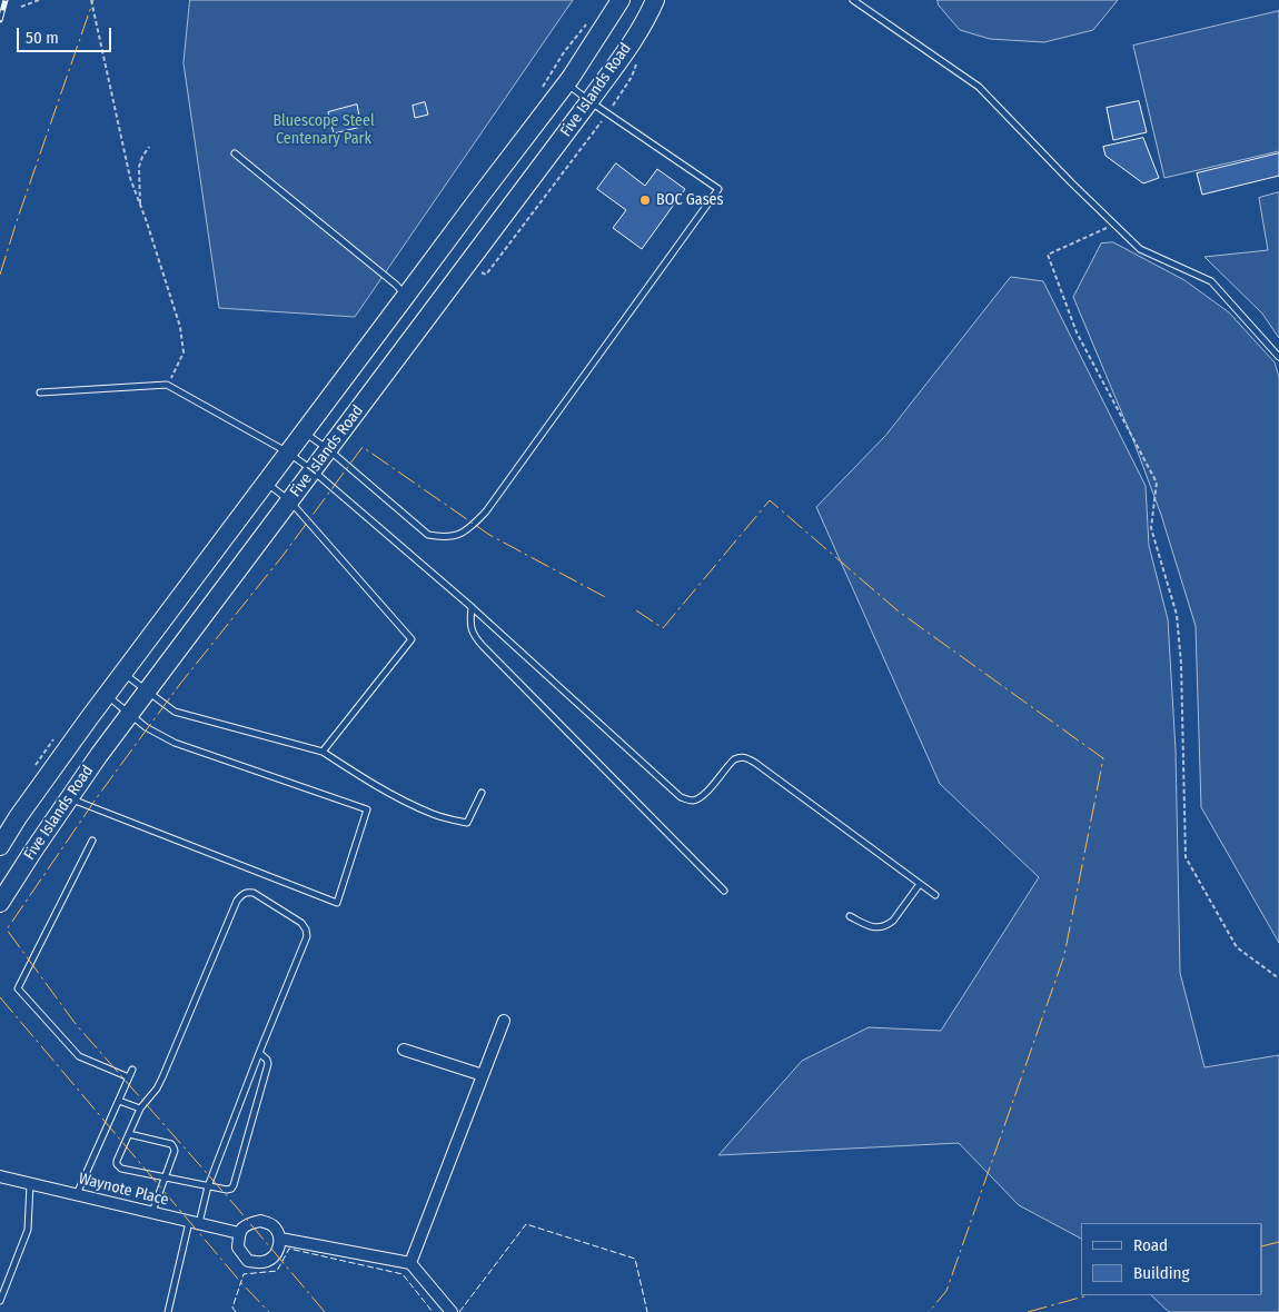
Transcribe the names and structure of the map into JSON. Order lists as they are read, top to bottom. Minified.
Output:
{"streets":{"main road":["Five Islands Road"],"street":["Waynote Place"]},"parks":["Bluescope Steel Centenary Park"],"places":["BOC Gases"],"legend":["Road","Building"],"scale_bar":"50 m"}
